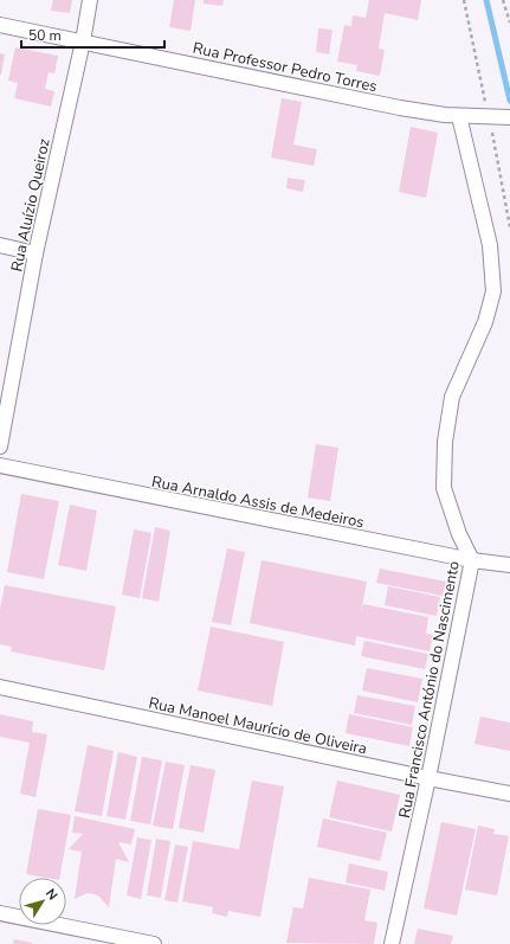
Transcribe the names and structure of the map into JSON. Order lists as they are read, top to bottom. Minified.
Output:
{"streets":{"street":["Rua Professor Pedro Torres","Rua Aluízio Queiroz","Rua Arnaldo Assis de Medeiros","Rua Francisco António do Nascimento","Rua Manoel Maurício de Oliveira"]},"crossings":[["Rua Professor Pedro Torres","Rua Aluízio Queiroz"],["Rua Professor Pedro Torres","Rua Francisco António do Nascimento"],["Rua Arnaldo Assis de Medeiros","Rua Francisco António do Nascimento"],["Rua Francisco António do Nascimento","Rua Manoel Maurício de Oliveira"]],"scale_bar":"50 m","north":"top right"}
